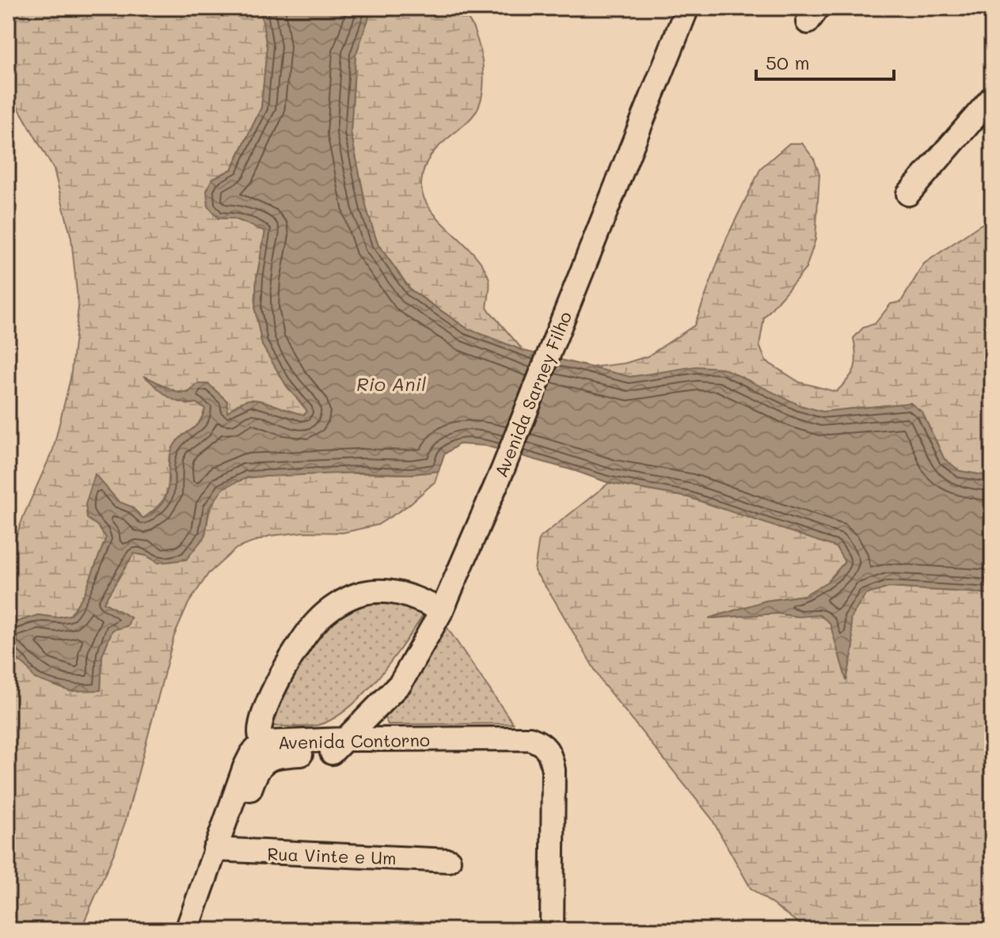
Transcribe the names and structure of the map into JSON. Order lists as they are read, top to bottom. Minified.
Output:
{"streets":{"street":["Avenida Sarney Filho","Avenida Contorno","Rua Vinte e Um"]},"crossings":[["Avenida Sarney Filho","Avenida Contorno"],["Avenida Contorno","Rua Vinte e Um"]],"water":["Rio Anil"],"scale_bar":"50 m"}
